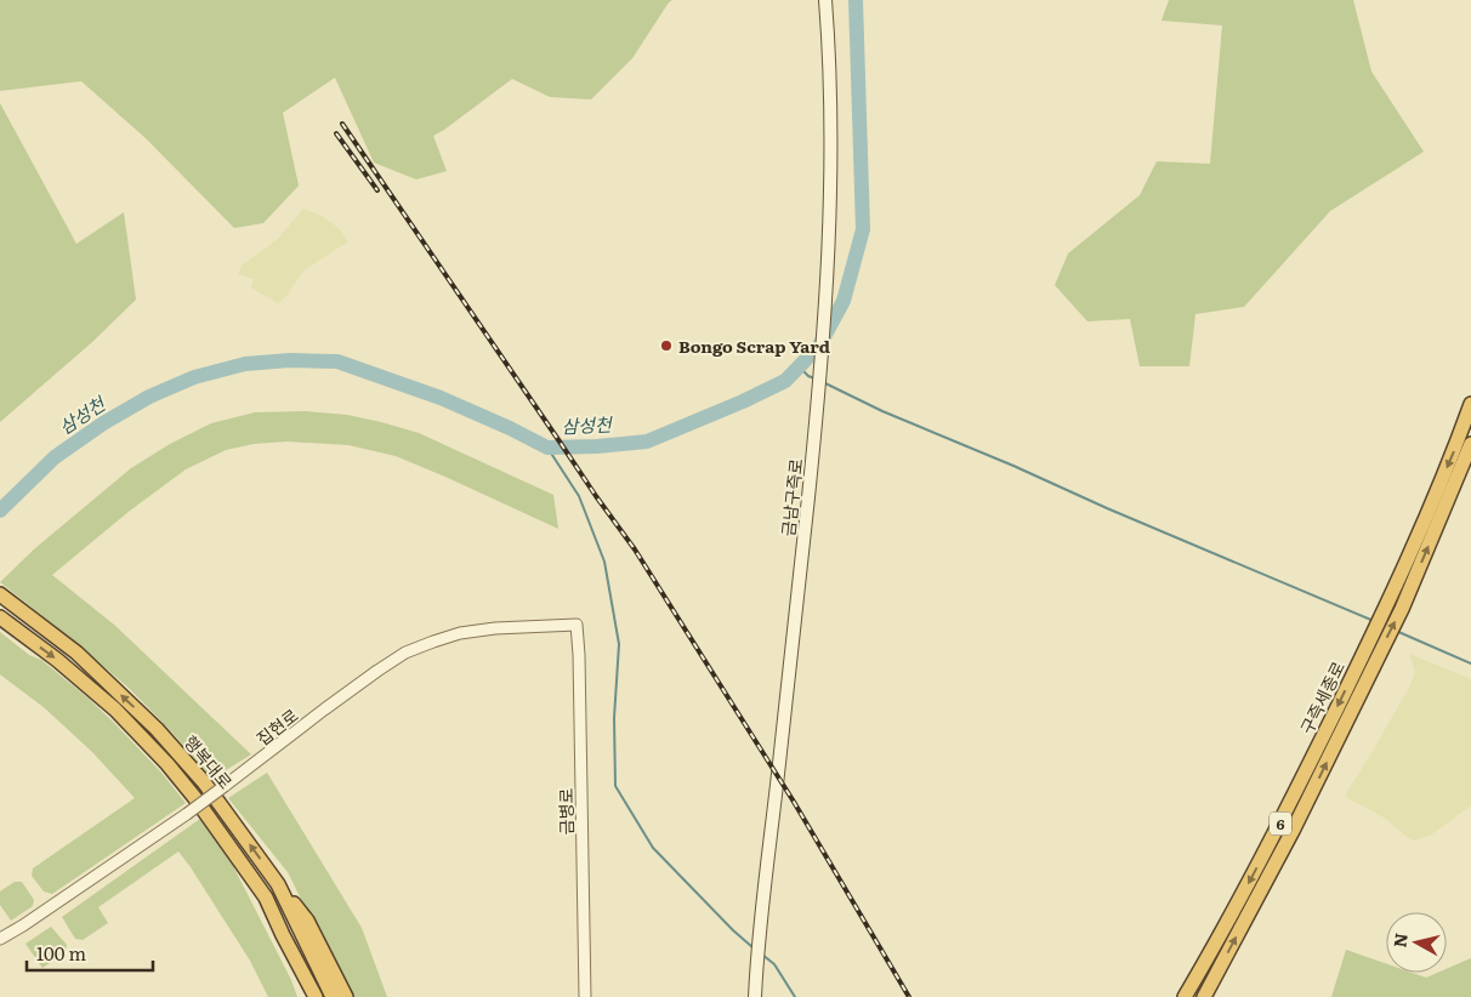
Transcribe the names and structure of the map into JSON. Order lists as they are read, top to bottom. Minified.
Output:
{"streets":{"highway":["구즉세종로","행복대로","6"],"main road":["금남구즉로"],"street":["집현로","금병로"]},"crossings":[["집현로","금병로"]],"water":["삼성천"],"places":["Bongo Scrap Yard"],"scale_bar":"100 m","north":"left"}
